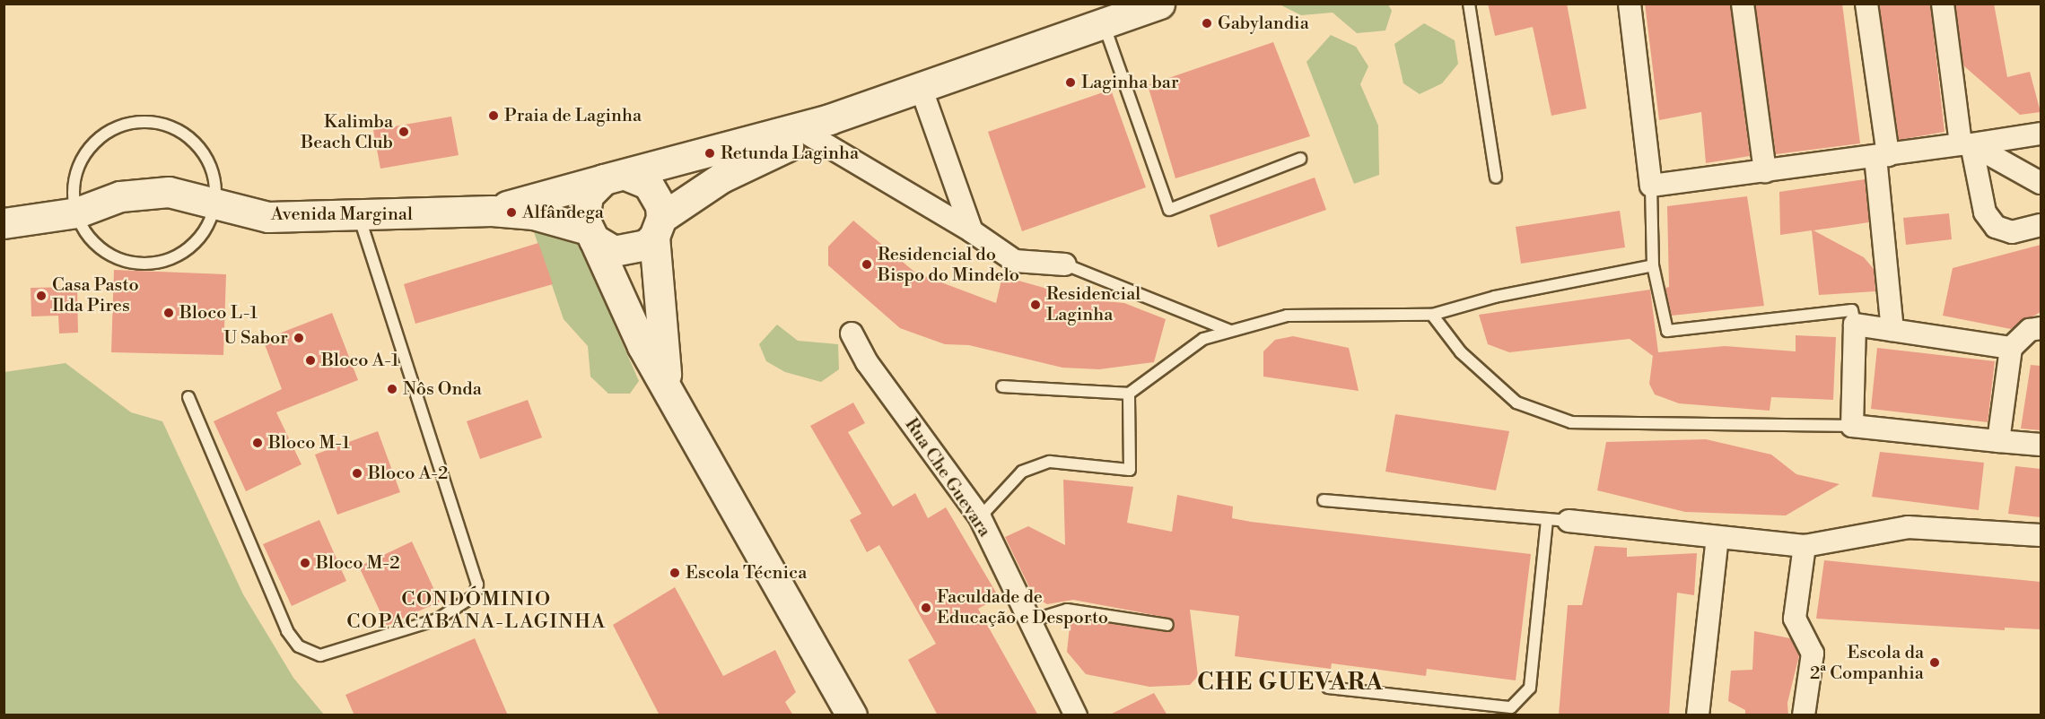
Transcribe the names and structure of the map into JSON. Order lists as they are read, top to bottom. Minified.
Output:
{"streets":{"street":["Avenida Marginal","Rua Che Guevara"]},"districts":["CONDÓMINIO COPACABANA-LAGINHA","CHE GUEVARA"],"places":["Gabylandia","Laginha bar","Praia de Laginha","Kalimba Beach Club","Retunda Laginha","Alfândega","Residencial do Bispo do Mindelo","Casa Pasto Ilda Pires","Residencial Laginha","Bloco L-1","U Sabor","Bloco A-1","Nôs Onda","Bloco M-1","Bloco A-2","Bloco M-2","Escola Técnica","Faculdade de Educação e Desporto","Escola da 2ª Companhia"]}
